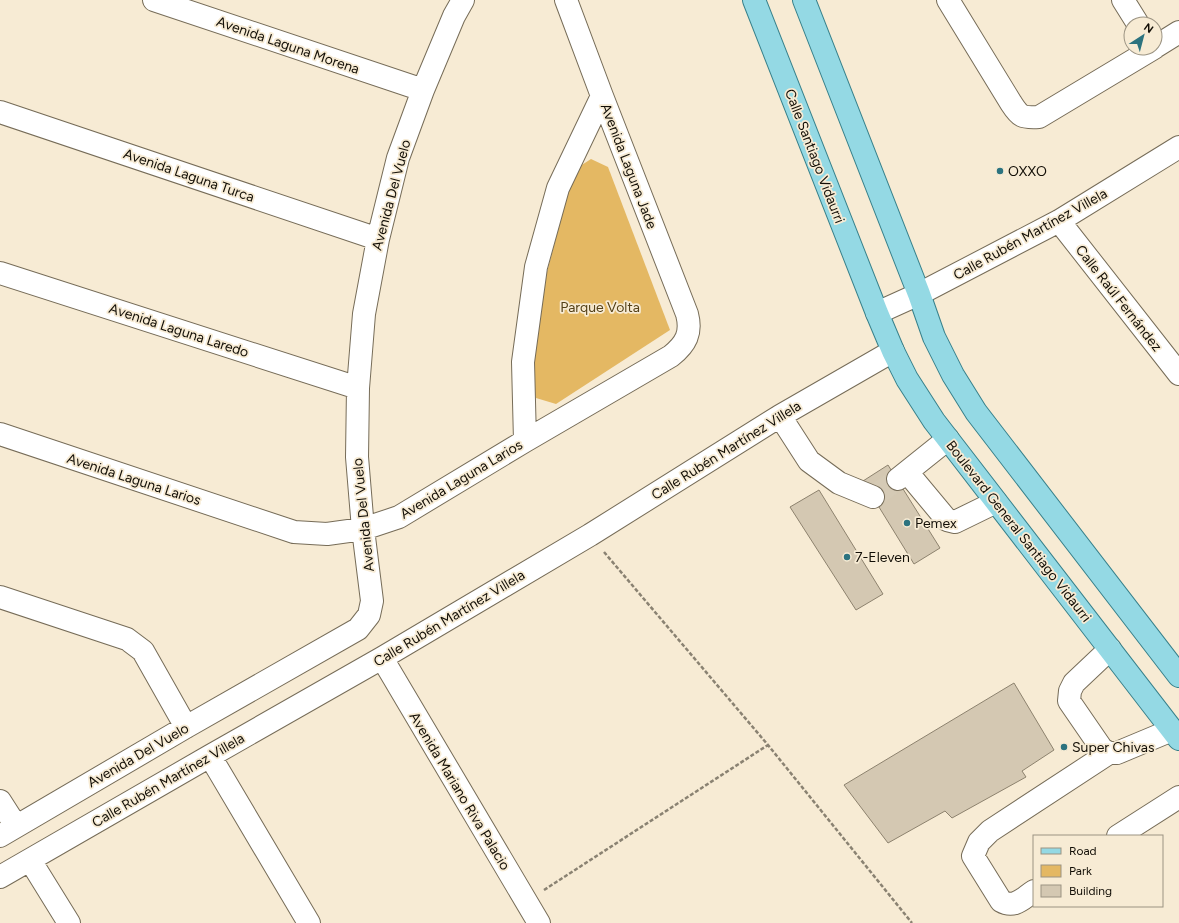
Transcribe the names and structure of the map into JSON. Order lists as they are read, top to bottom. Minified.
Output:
{"streets":{"main road":["Calle Santiago Vidaurri","Boulevard General Santiago Vidaurri"],"street":["Avenida Laguna Morena","Avenida Laguna Jade","Avenida Laguna Turca","Avenida Del Vuelo","Calle Rubén Martínez Villela","Calle Raúl Fernández","Avenida Laguna Laredo","Avenida Laguna Larios","Avenida Mariano Riva Palacio"]},"crossings":[["Avenida Laguna Morena","Avenida Del Vuelo"],["Calle Santiago Vidaurri","Calle Rubén Martínez Villela"],["Calle Santiago Vidaurri","Boulevard General Santiago Vidaurri"],["Avenida Laguna Jade","Avenida Laguna Larios"],["Avenida Laguna Turca","Avenida Del Vuelo"],["Avenida Del Vuelo","Avenida Laguna Laredo"],["Avenida Del Vuelo","Avenida Laguna Larios"],["Calle Rubén Martínez Villela","Calle Raúl Fernández"],["Calle Rubén Martínez Villela","Boulevard General Santiago Vidaurri"],["Calle Rubén Martínez Villela","Avenida Mariano Riva Palacio"]],"parks":["Parque Volta"],"places":["OXXO","Pemex","7-Eleven","Super Chivas"],"legend":["Road","Park","Building"],"north":"top right"}
